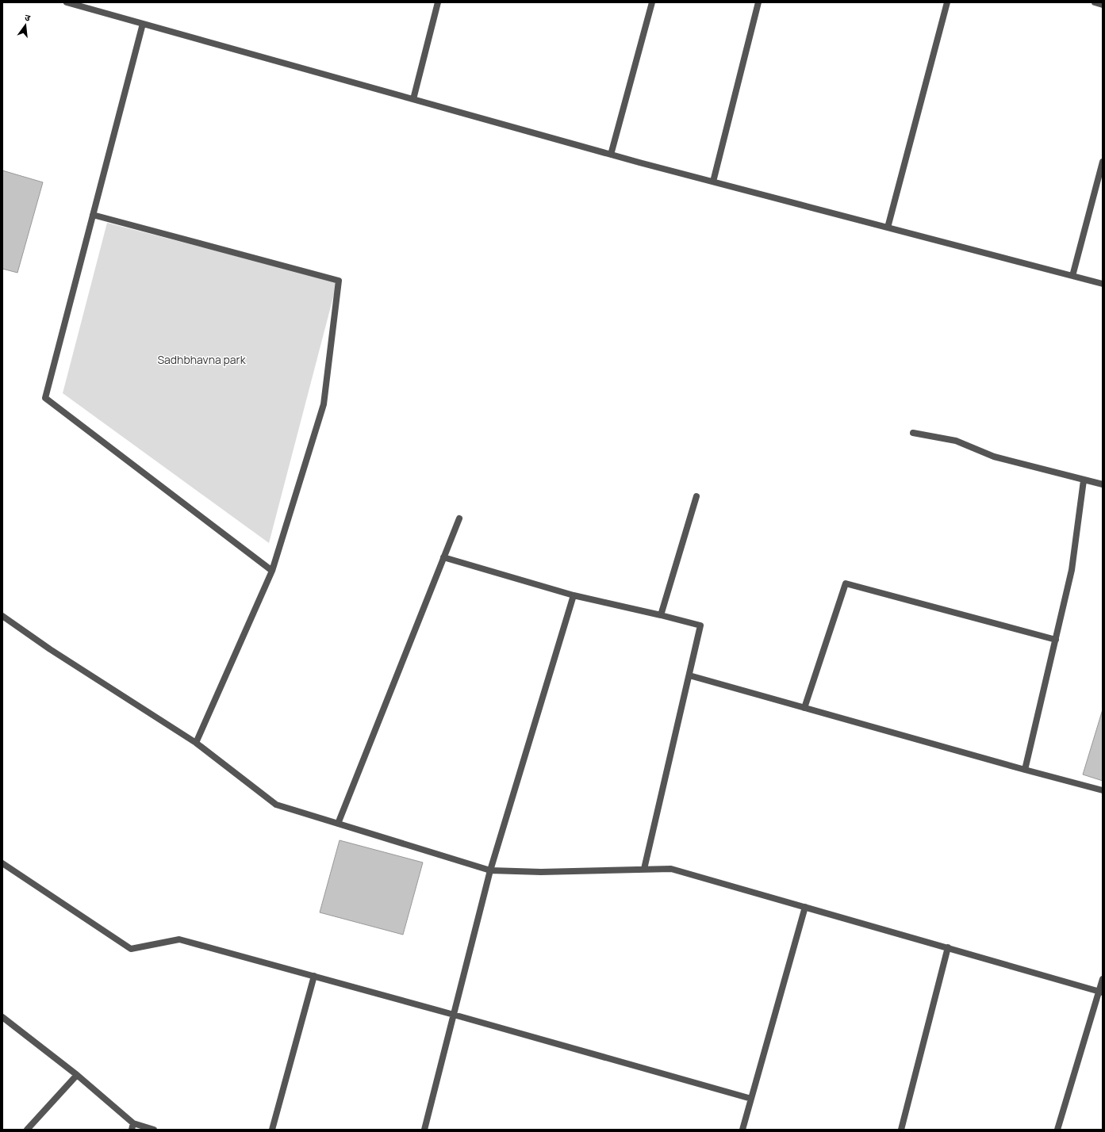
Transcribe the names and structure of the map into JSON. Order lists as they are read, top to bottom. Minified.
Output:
{"parks":["Sadhbhavna park"],"north":"top"}
